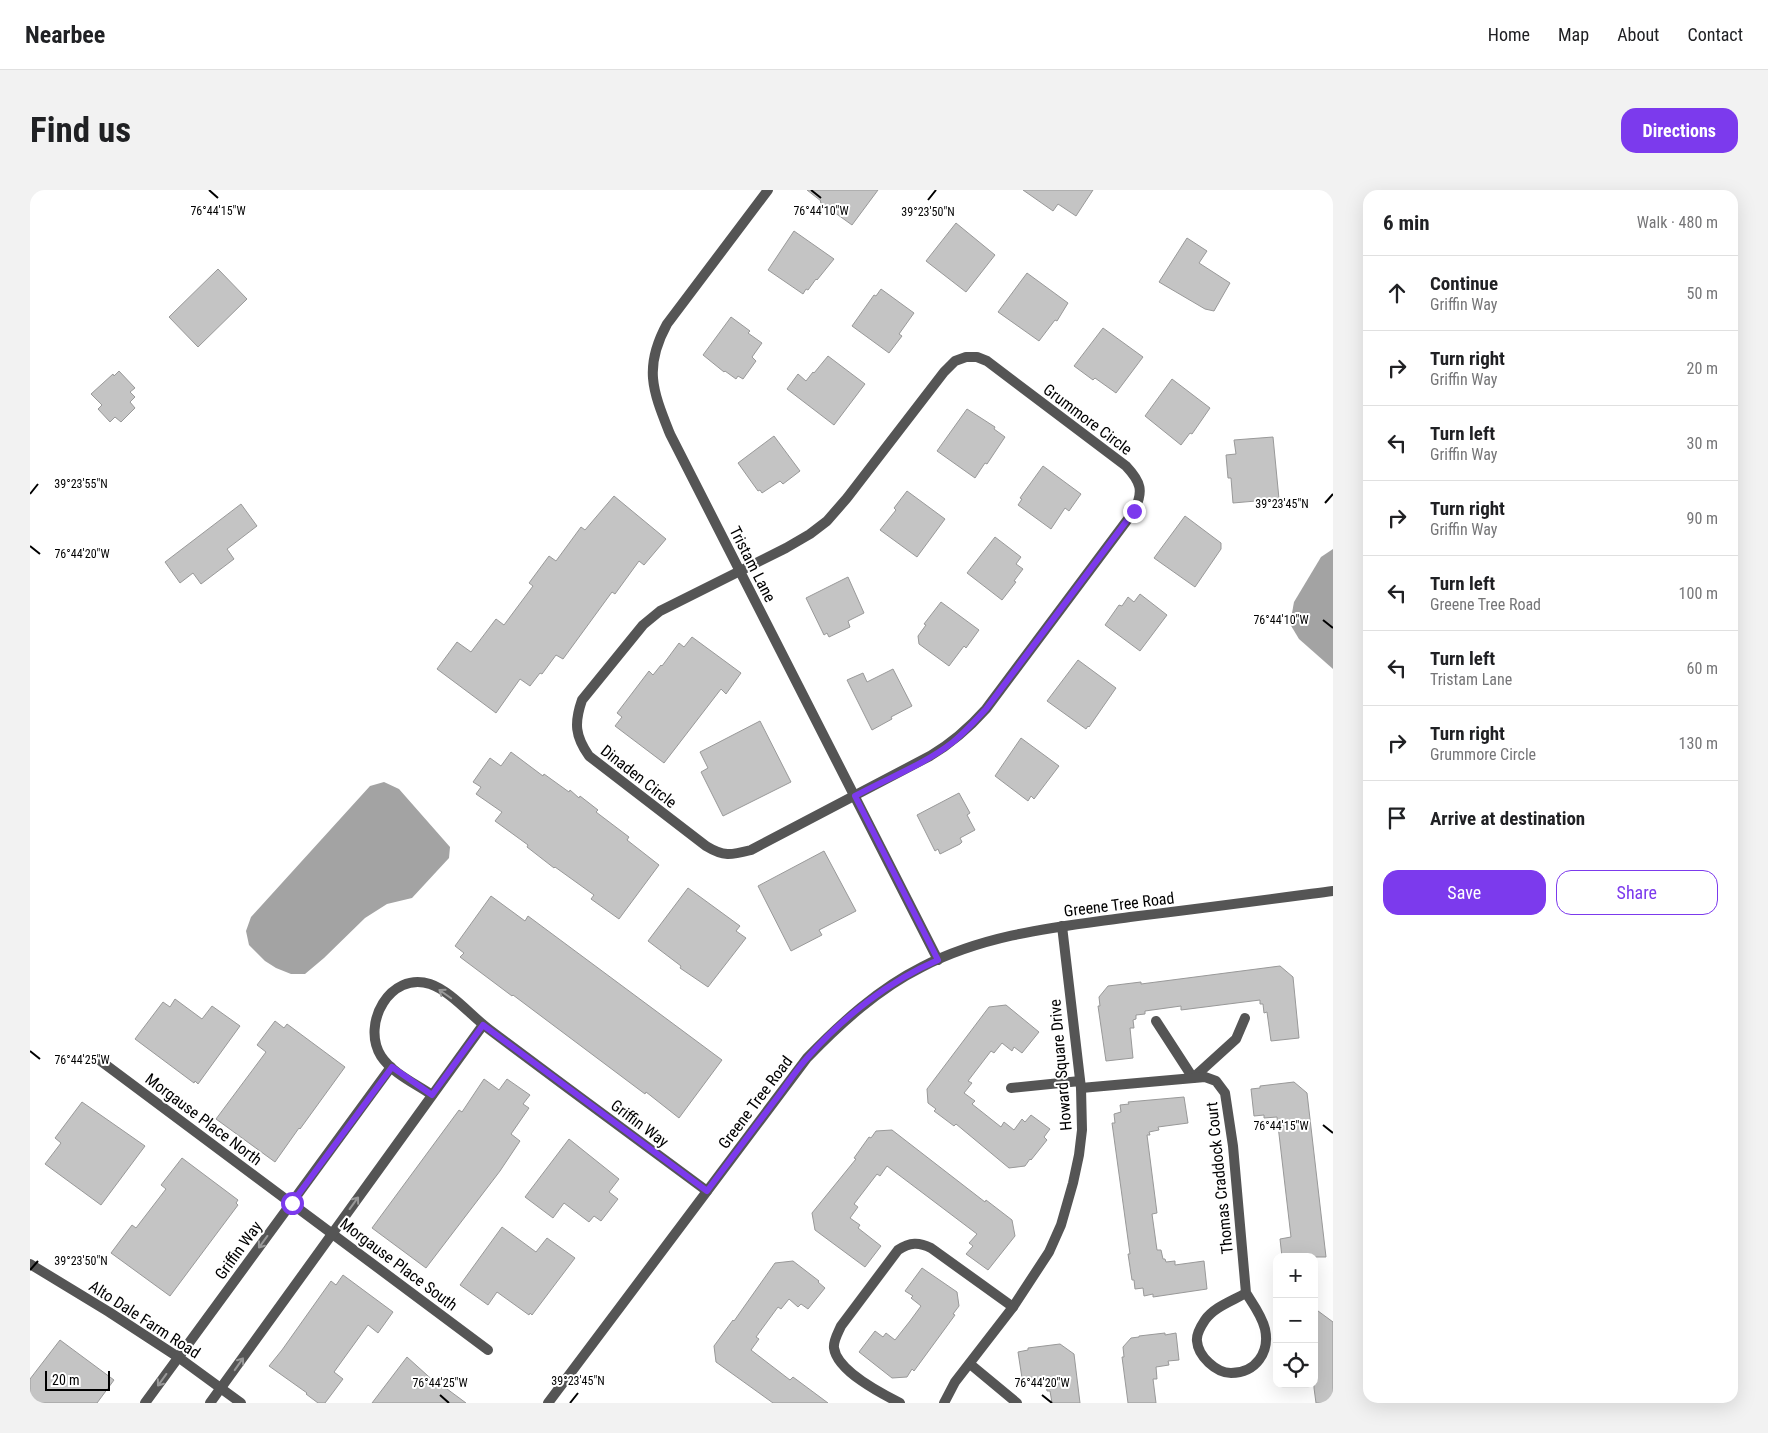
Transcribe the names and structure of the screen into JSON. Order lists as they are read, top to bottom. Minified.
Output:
{"streets":{"street":["Grummore Circle","Tristam Lane","Dinaden Circle","Greene Tree Road","Howard Square Drive","Morgause Place North","Griffin Way","Thomas Craddock Court","Morgause Place South","Alto Dale Farm Road"]},"crossings":[["Grummore Circle","Tristam Lane"],["Grummore Circle","Dinaden Circle"],["Tristam Lane","Dinaden Circle"],["Tristam Lane","Greene Tree Road"],["Greene Tree Road","Howard Square Drive"],["Greene Tree Road","Griffin Way"],["Howard Square Drive","Thomas Craddock Court"],["Morgause Place North","Griffin Way"],["Morgause Place North","Morgause Place South"],["Griffin Way","Morgause Place South"],["Griffin Way","Alto Dale Farm Road"]],"scale_bar":"20 m","page":{"header":"Nearbee","nav":["Home","Map","About","Contact"],"buttons":["Directions",["Save","Share"]],"title":"Find us","heading":["6 min","Walk · 480 m"],"list":[["Continue","Griffin Way","50 m"],["Turn right","Griffin Way","20 m"],["Turn left","Griffin Way","30 m"],["Turn right","Griffin Way","90 m"],["Turn left","Greene Tree Road","100 m"],["Turn left","Tristam Lane","60 m"],["Turn right","Grummore Circle","130 m"],"Arrive at destination"],"map_buttons":["+","−"],"scale":"20 m"},"coordinates":["76°44'10\"W","76°44'15\"W","39°23'50\"N","39°23'55\"N","39°23'45\"N","76°44'20\"W","76°44'25\"W"]}
